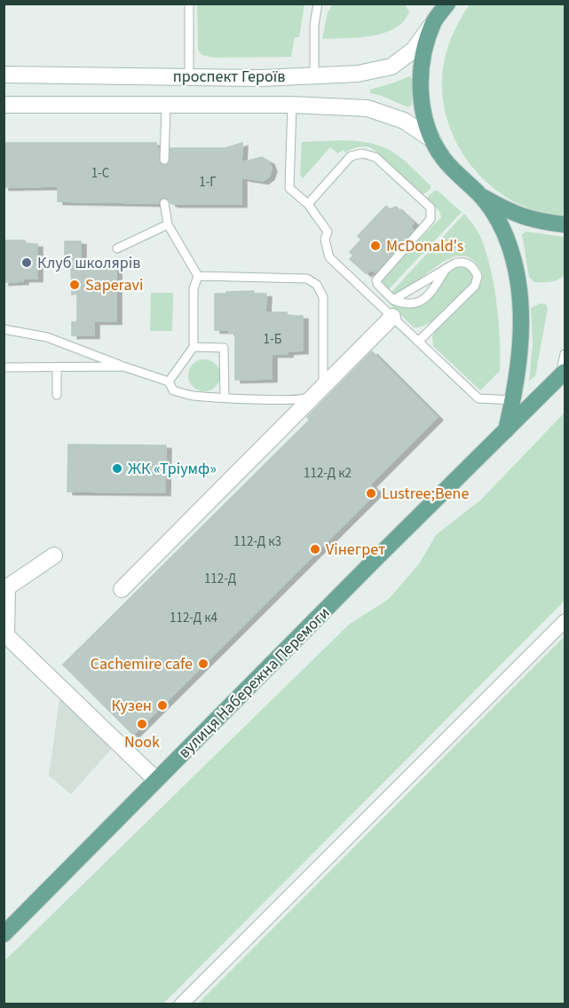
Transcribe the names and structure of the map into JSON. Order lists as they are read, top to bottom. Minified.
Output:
{"streets":{"main road":["проспект Героїв","вулиця Набережна Перемоги"]},"places":["McDonald's","Клуб школярів","Saperavi","ЖК «Тріумф»","Lustree;Bene","Vінегрет","Cachemire cafe","Кузен","Nook"],"house_numbers":["1-С","1-Г","1-Б","112-Д к2","112-Д к3","112-Д","112-Д к4"]}
